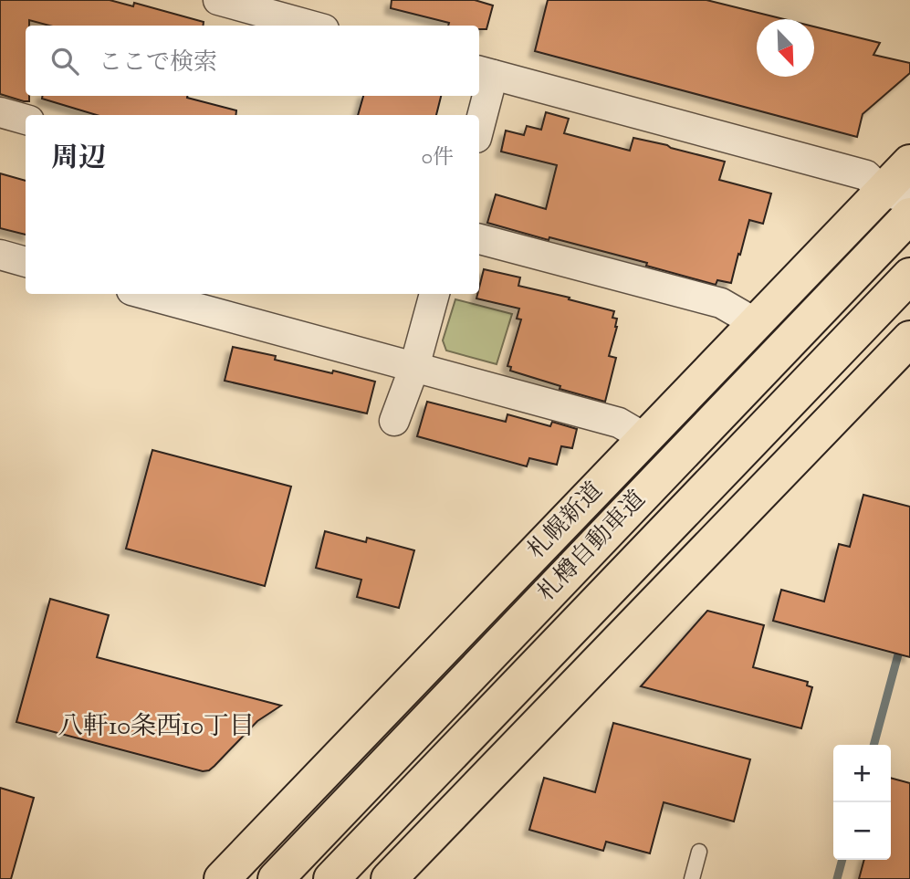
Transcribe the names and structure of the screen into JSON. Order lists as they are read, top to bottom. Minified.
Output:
{"streets":{"highway":["札幌新道","札樽自動車道"]},"districts":["八軒10条西10丁目"],"north":"bottom right","page":{"search":"ここで検索","heading":["周辺","0件"],"map_buttons":["+","−"]}}
